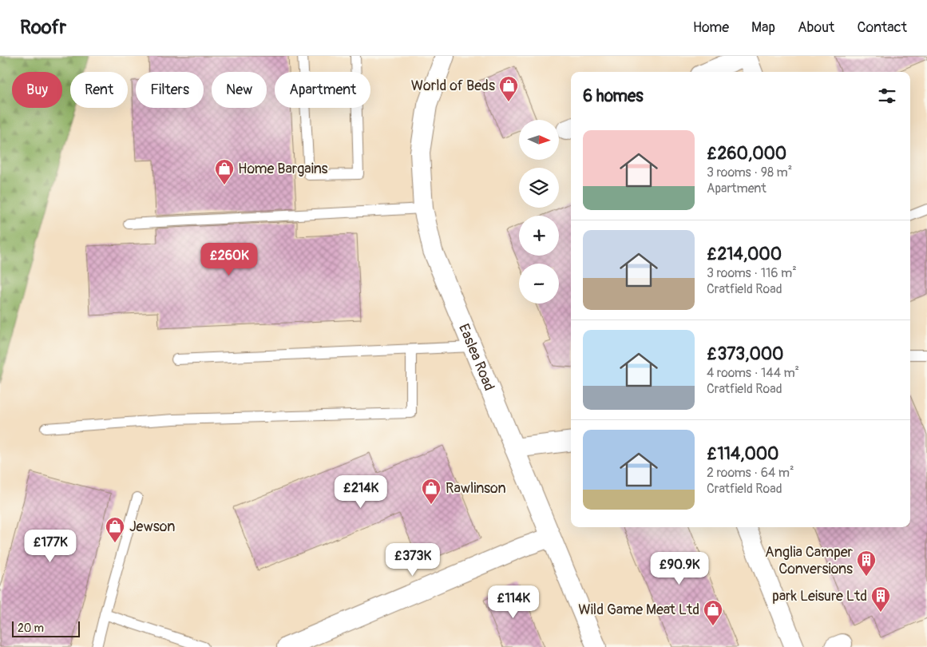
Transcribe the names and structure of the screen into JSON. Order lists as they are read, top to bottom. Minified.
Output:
{"streets":{"street":["Easlea Road"]},"places":{"shop":["World of Beds","Home Bargains","Rawlinson","Jewson","Wild Game Meat Ltd"],"building":["Anglia Camper Conversions","park Leisure Ltd"]},"scale_bar":"20 m","north":"right","page":{"header":"Roofr","nav":["Home","Map","About","Contact"],"chip":["Buy","Rent","Filters","New","Apartment"],"heading":"6 homes","map_buttons":["+","−"],"list":[{"name":"£260,000","note":"3 rooms · 98 m² · Apartment"},{"name":"£214,000","note":"3 rooms · 116 m² · Cratfield Road"},{"name":"£373,000","note":"4 rooms · 144 m² · Cratfield Road"},{"name":"£114,000","note":"2 rooms · 64 m² · Cratfield Road"}],"price":["£260K","£214K","£177K","£373K","£90.9K","£114K"],"scale":"20 m"}}
